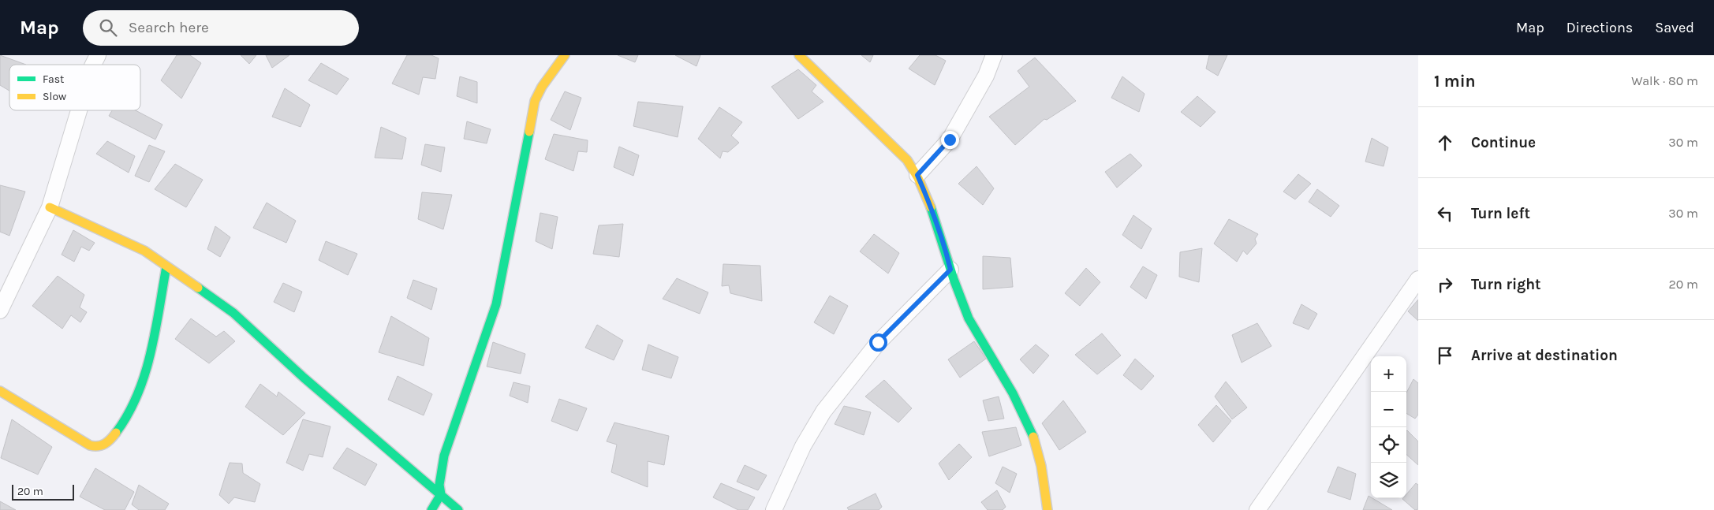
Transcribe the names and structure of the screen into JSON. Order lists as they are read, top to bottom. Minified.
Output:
{"legend":["Fast","Slow"],"scale_bar":"20 m","page":{"header":"Map","search":"Search here","nav":["Map","Directions","Saved"],"heading":["1 min","Walk · 80 m"],"list":[["Continue","30 m"],["Turn left","30 m"],["Turn right","20 m"],"Arrive at destination"],"map_buttons":["+","−"],"scale":"20 m"}}
